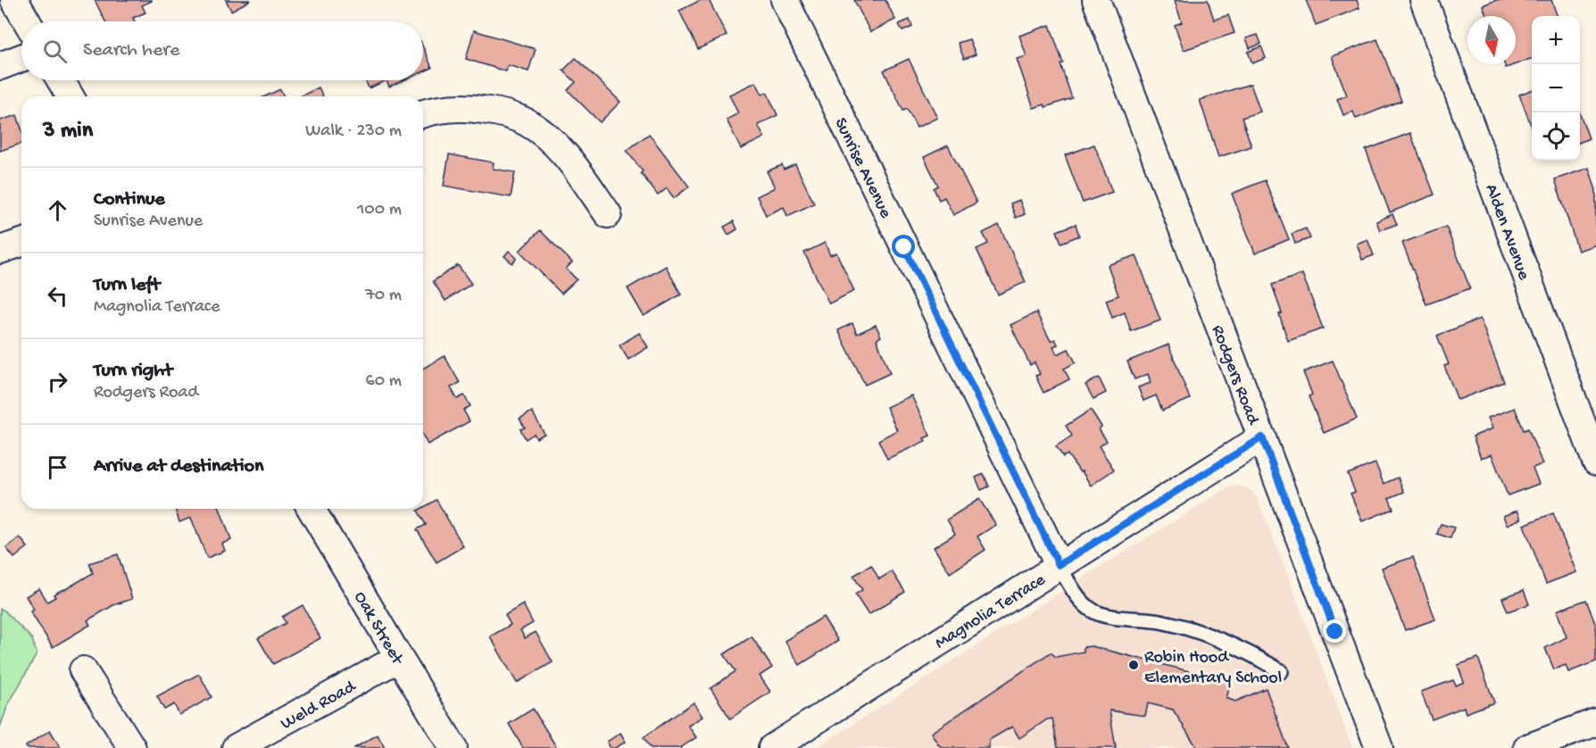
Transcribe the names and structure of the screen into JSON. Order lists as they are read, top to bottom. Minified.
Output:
{"streets":{"street":["Sunrise Avenue","Alden Avenue","Rodgers Road","Magnolia Terrace","Oak Street","Weld Road"]},"crossings":[["Sunrise Avenue","Magnolia Terrace"],["Rodgers Road","Magnolia Terrace"],["Oak Street","Weld Road"]],"places":["Robin Hood Elementary School"],"north":"bottom","page":{"map_buttons":["+","−"],"search":"Search here","heading":["3 min","Walk · 230 m"],"list":[["Continue","Sunrise Avenue","100 m"],["Turn left","Magnolia Terrace","70 m"],["Turn right","Rodgers Road","60 m"],"Arrive at destination"]}}
